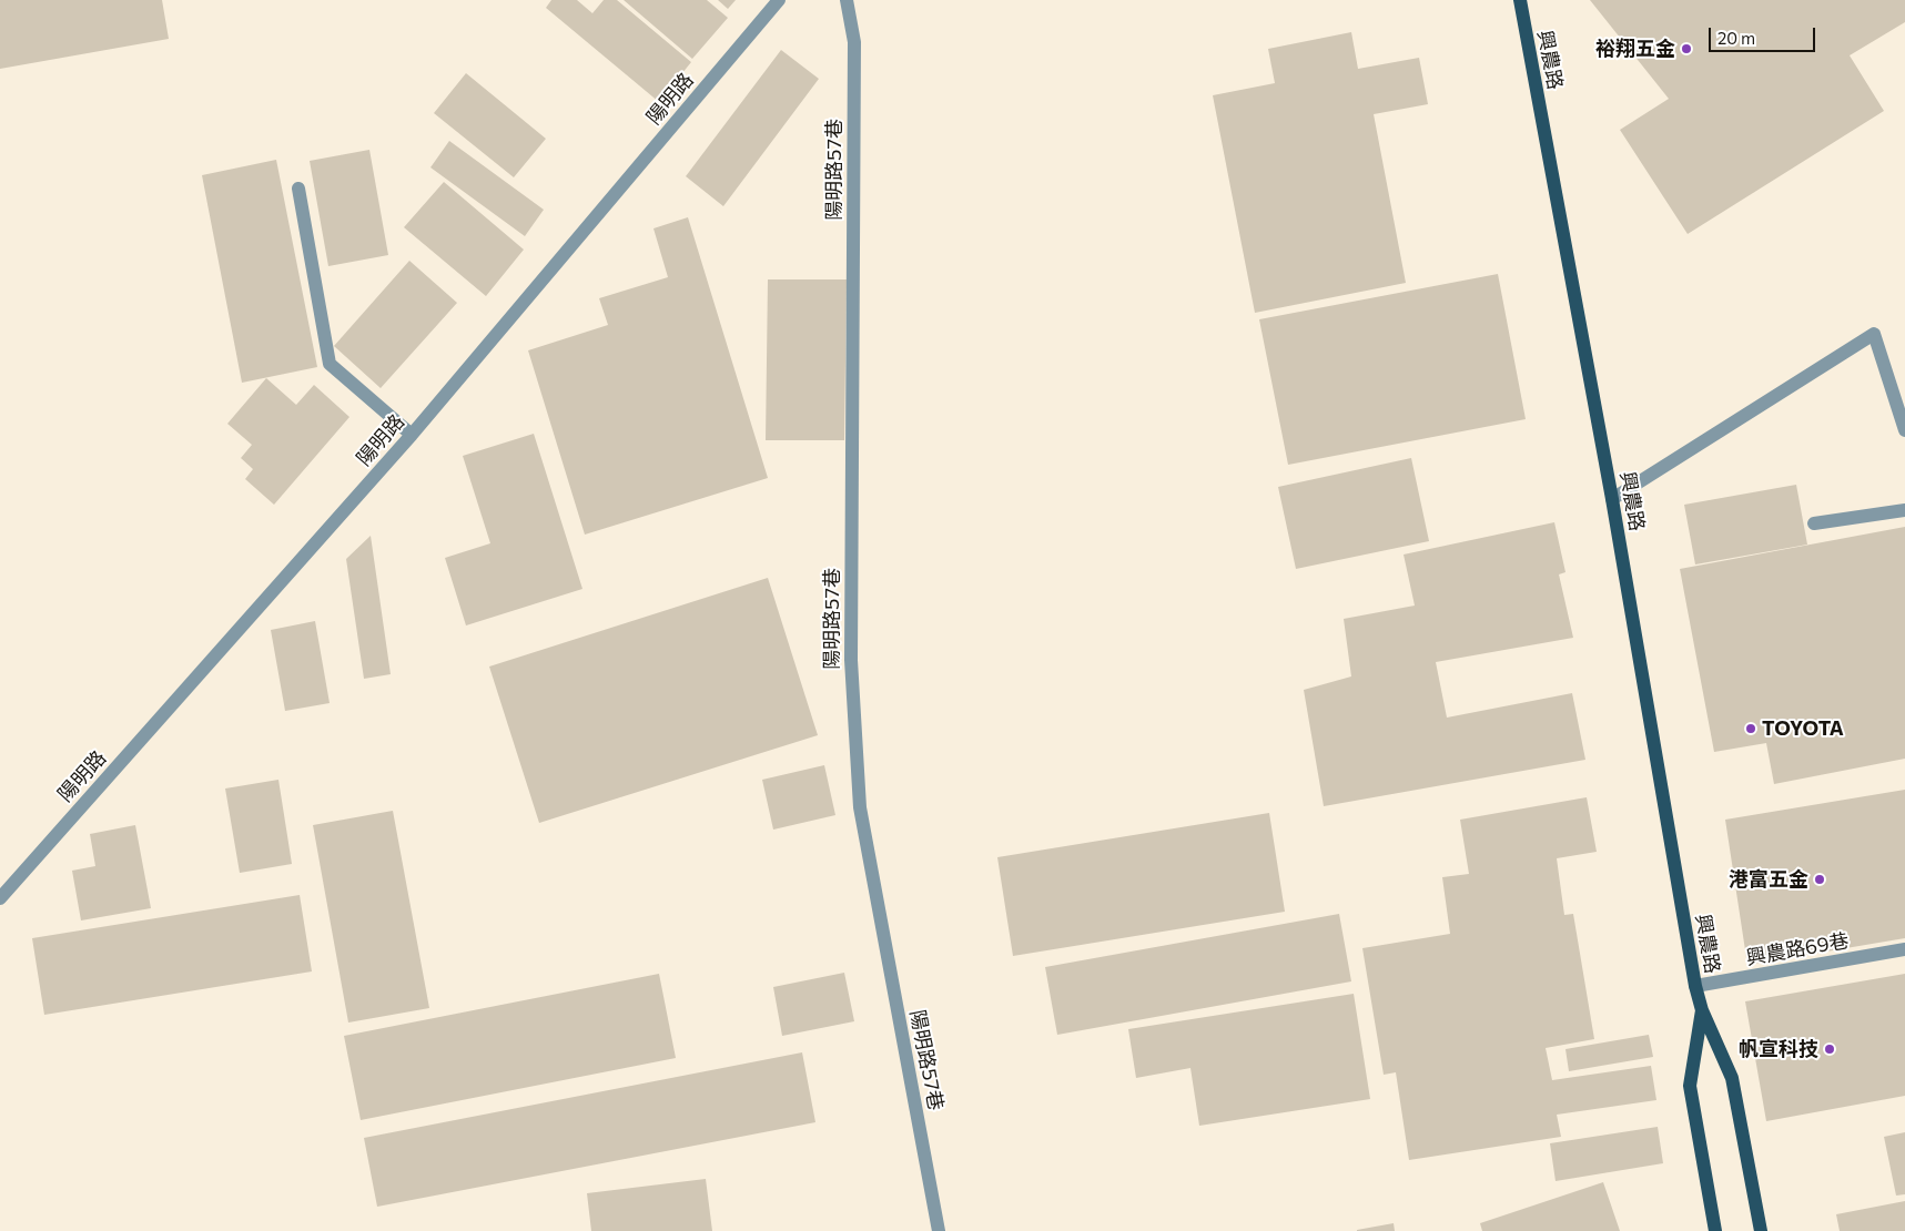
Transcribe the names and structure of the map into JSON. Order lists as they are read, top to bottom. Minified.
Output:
{"streets":{"main road":["興農路"],"street":["陽明路","陽明路57巷","興農路69巷"]},"crossings":[["興農路","興農路69巷"]],"places":["裕翔五金","TOYOTA","港富五金","帆宣科技"],"scale_bar":"20 m"}
